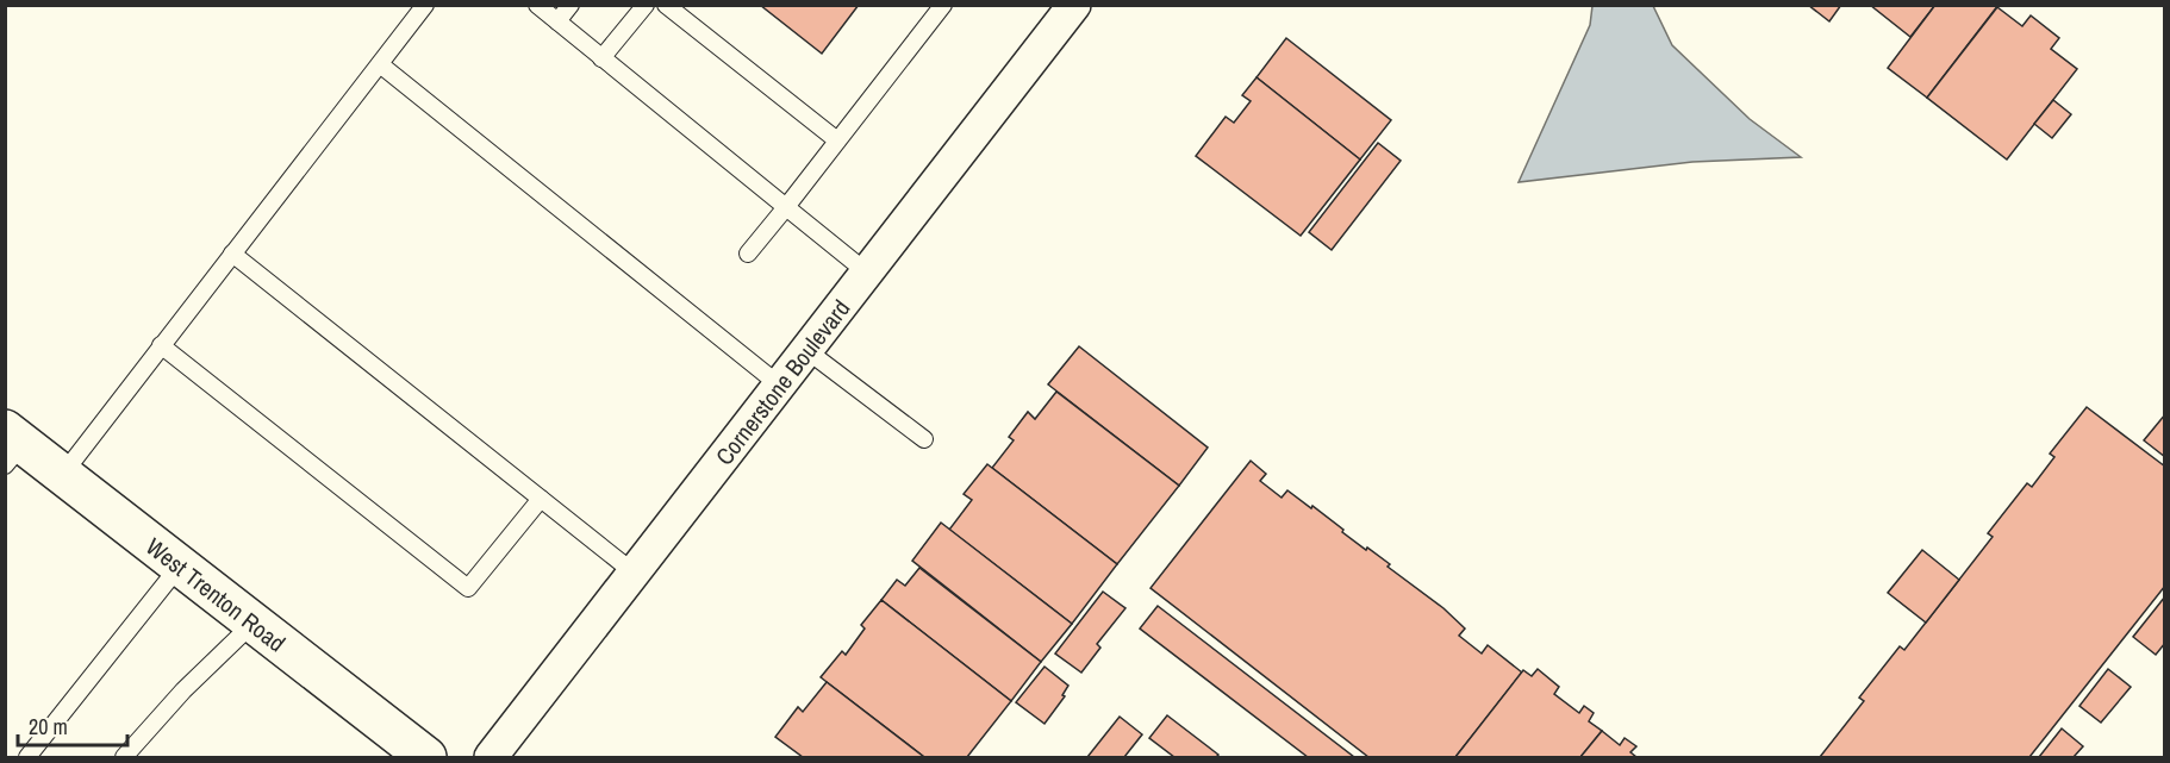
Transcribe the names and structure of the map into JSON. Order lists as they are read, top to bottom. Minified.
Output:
{"streets":{"main road":["West Trenton Road"],"street":["Cornerstone Boulevard"]},"scale_bar":"20 m"}
